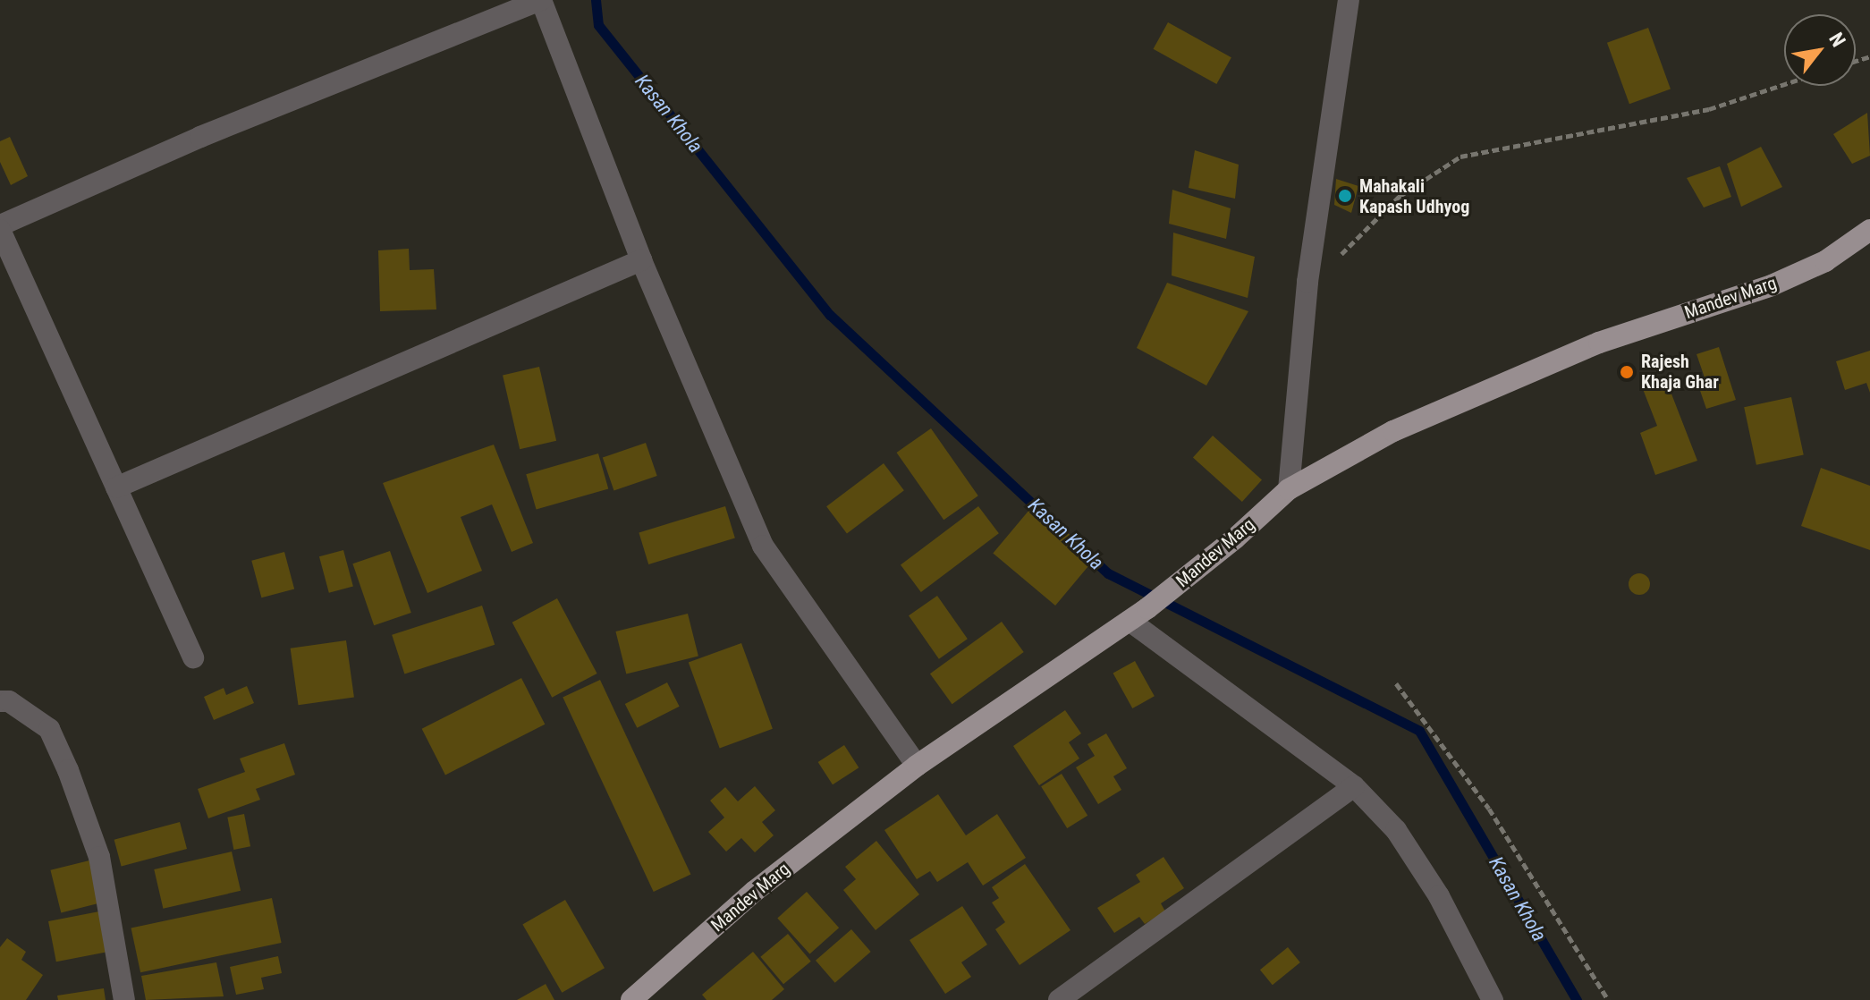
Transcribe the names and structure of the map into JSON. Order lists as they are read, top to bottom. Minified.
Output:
{"streets":{"main road":["Mandev Marg"]},"water":["Kasan Khola"],"places":["Mahakali Kapash Udhyog","Rajesh Khaja Ghar"],"north":"top right"}
